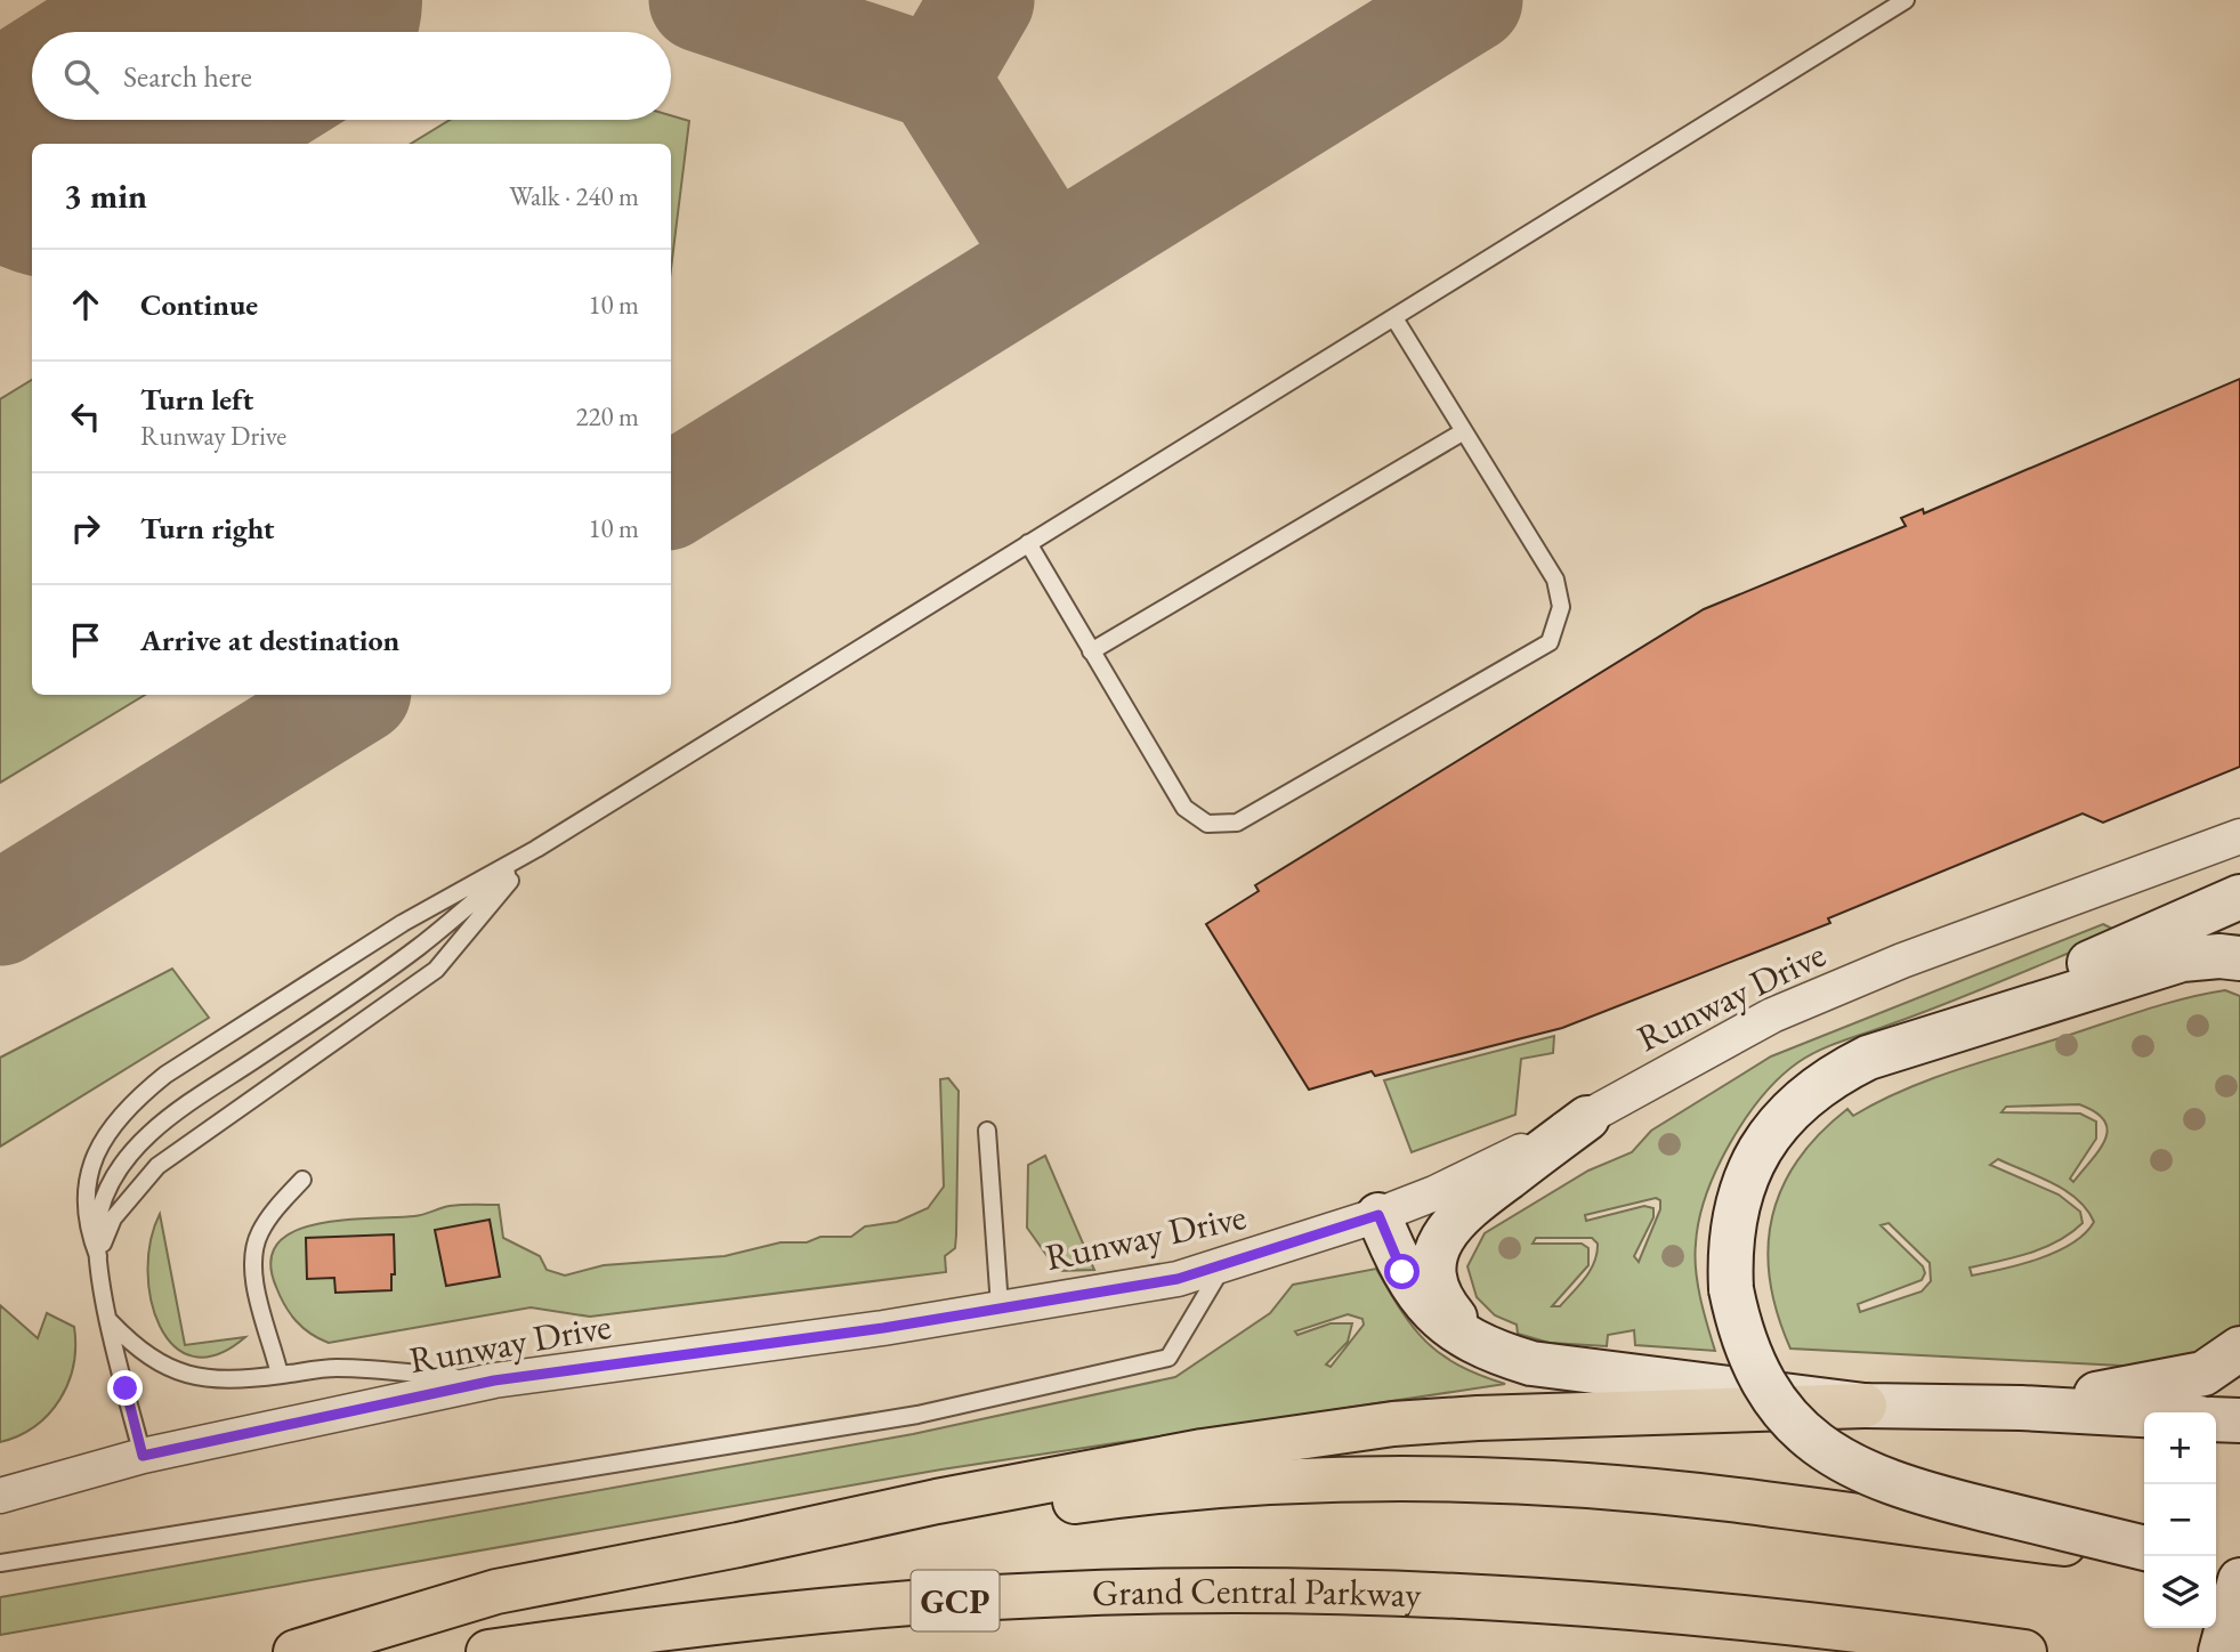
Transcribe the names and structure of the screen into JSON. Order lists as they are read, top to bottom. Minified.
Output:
{"streets":{"highway":["Grand Central Parkway","GCP"],"street":["Runway Drive"]},"page":{"search":"Search here","heading":["3 min","Walk · 240 m"],"list":[["Continue","10 m"],["Turn left","Runway Drive","220 m"],["Turn right","10 m"],"Arrive at destination"],"map_buttons":["+","−"]}}
